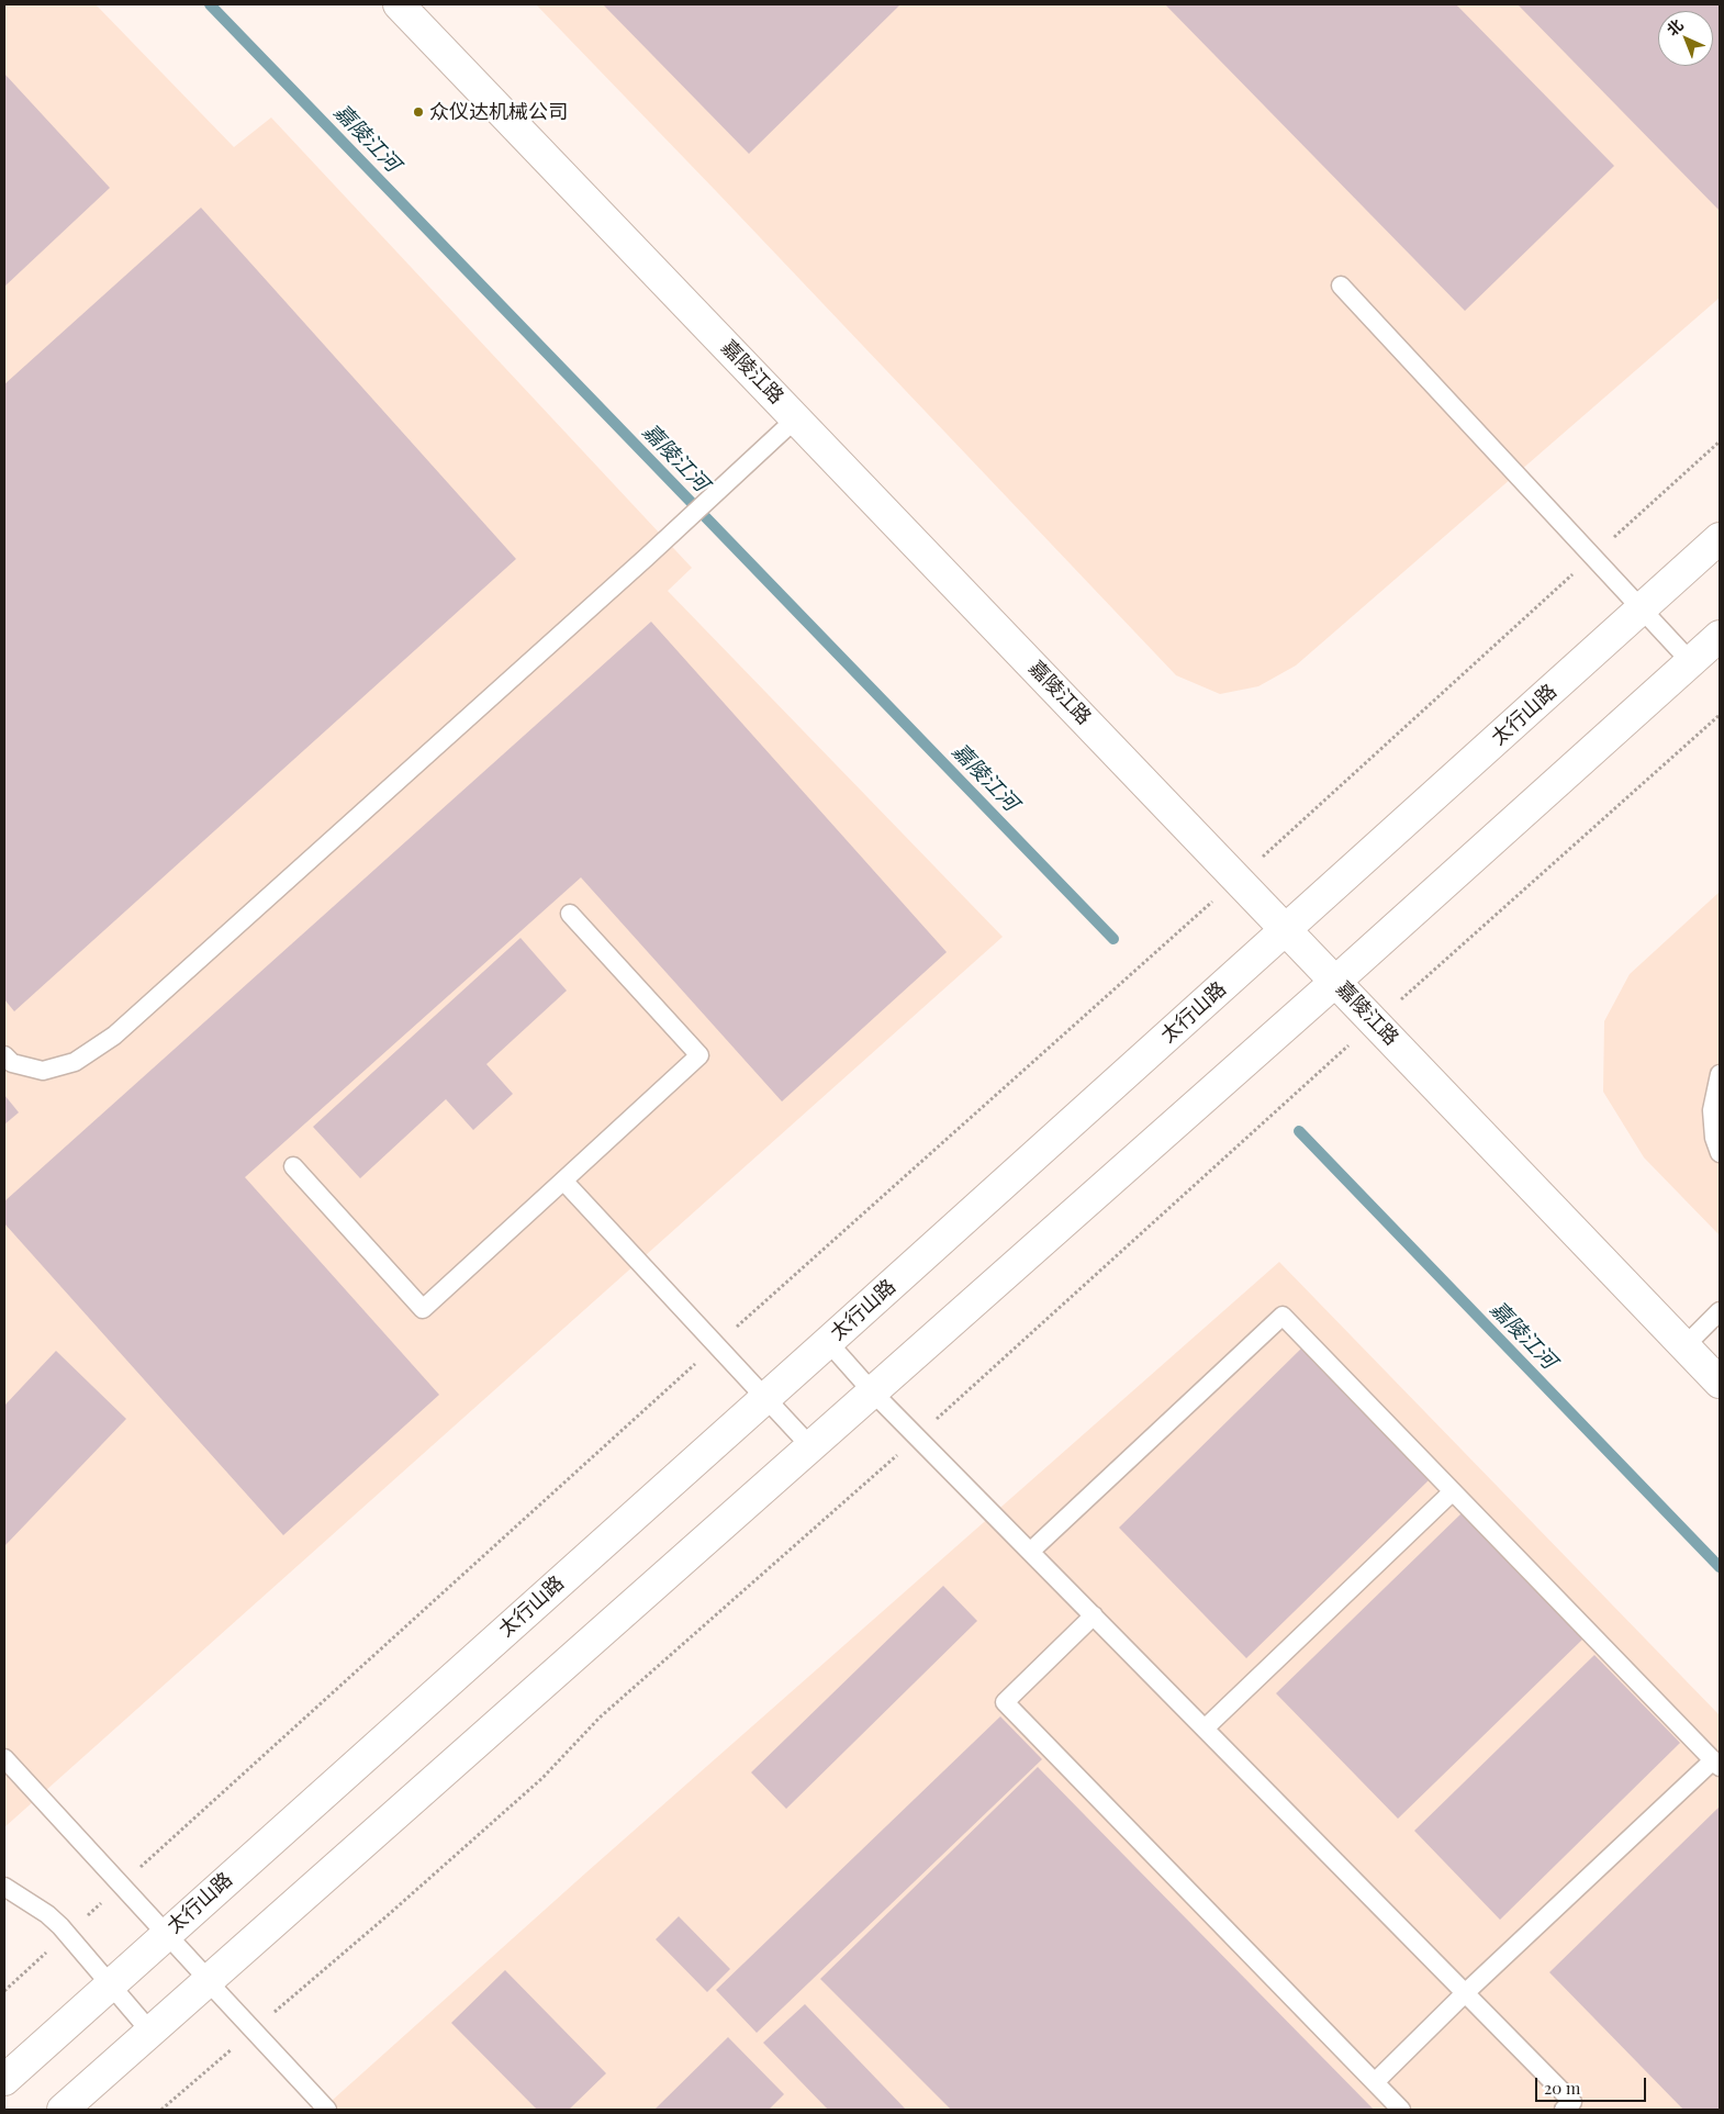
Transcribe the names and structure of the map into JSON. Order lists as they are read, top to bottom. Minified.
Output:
{"streets":{"street":["嘉陵江路","太行山路"]},"crossings":[["嘉陵江路","太行山路"]],"water":["嘉陵江河"],"places":["众仪达机械公司"],"scale_bar":"20 m","north":"top left"}
